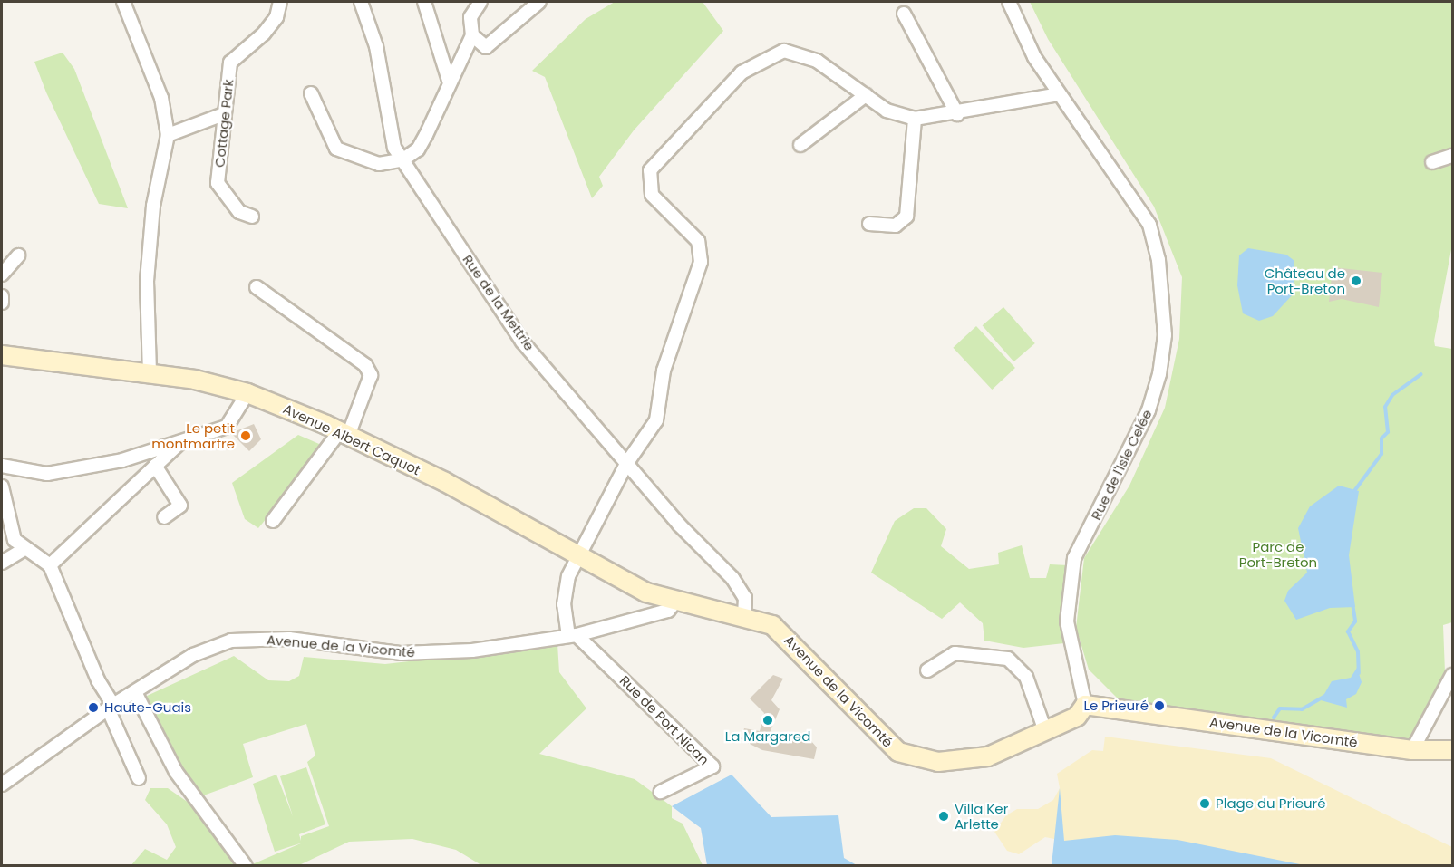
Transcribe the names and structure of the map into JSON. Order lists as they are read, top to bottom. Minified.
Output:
{"streets":{"main road":["Avenue Albert Caquot","Avenue de la Vicomté"],"street":["Cottage Park","Rue de la Mettrie","Rue de l'Isle Celée","Rue de Port Nican"]},"crossings":[["Rue de la Mettrie","Avenue de la Vicomté"],["Avenue Albert Caquot","Avenue de la Vicomté"],["Rue de l'Isle Celée","Avenue de la Vicomté"],["Avenue de la Vicomté","Rue de Port Nican"]],"parks":["Parc de Port-Breton"],"places":["Château de Port-Breton","Le petit montmartre","Le Prieuré","Haute-Guais","La Margared","Plage du Prieuré","Villa Ker Arlette"]}
